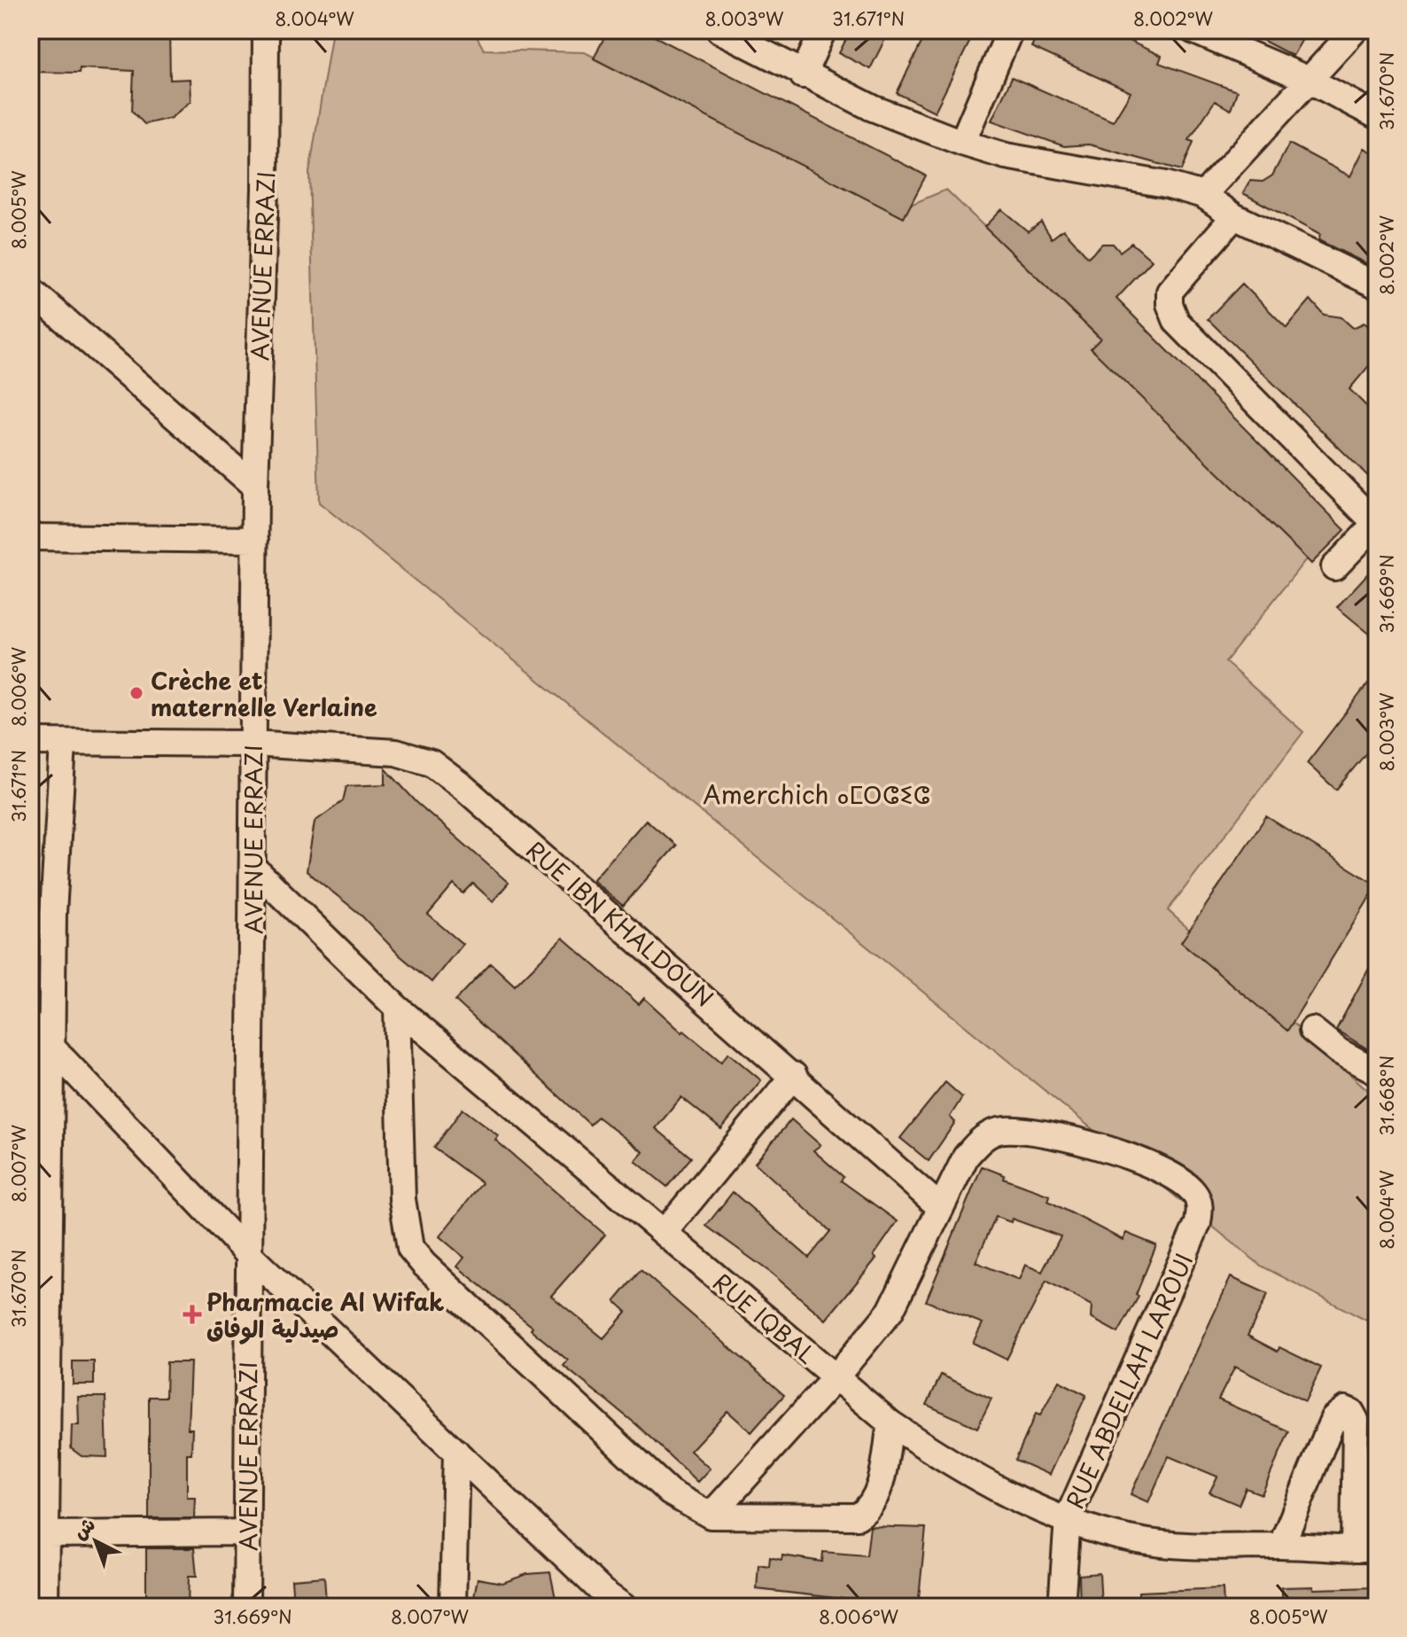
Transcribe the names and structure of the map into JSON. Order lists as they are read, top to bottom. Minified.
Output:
{"streets":{"street":["AVENUE ERRAZI","RUE IBN KHALDOUN","RUE IQBAL","RUE ABDELLAH LAROUI"]},"crossings":[["AVENUE ERRAZI","RUE IBN KHALDOUN"],["AVENUE ERRAZI","RUE IQBAL"],["RUE IBN KHALDOUN","RUE ABDELLAH LAROUI"],["RUE IQBAL","RUE ABDELLAH LAROUI"]],"districts":["Amerchich ⴰⵎⵔⵛⵉⵛ"],"places":{"other":["Crèche et maternelle Verlaine"],"health":["Pharmacie Al Wifak صيدلية الوفاق"]},"north":"top left","coordinates":["8.004°W","8.003°W","31.671°N","8.002°W","31.670°N","8.005°W","31.669°N","8.006°W","31.668°N","8.007°W"]}
